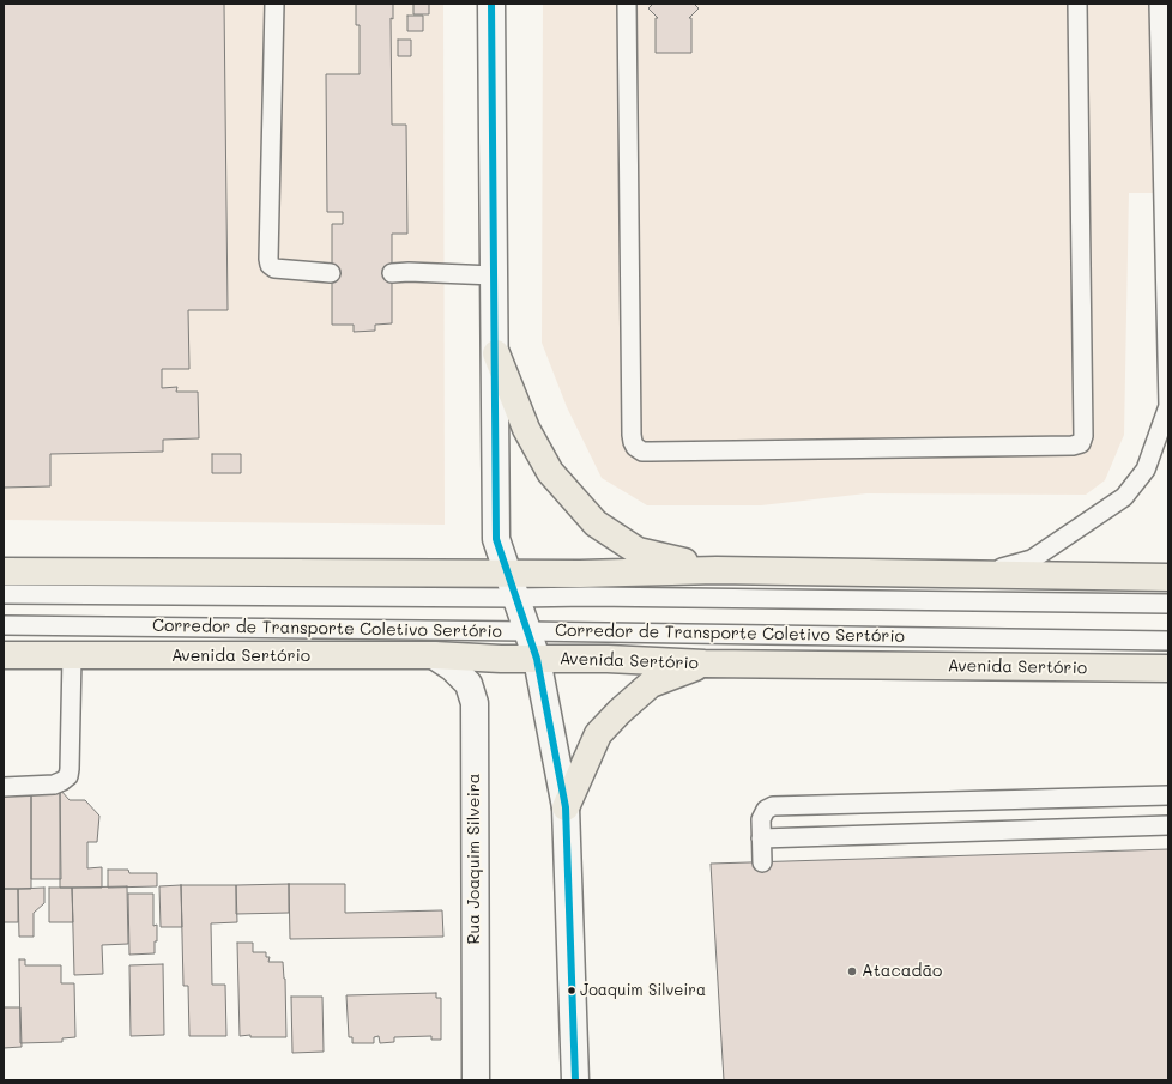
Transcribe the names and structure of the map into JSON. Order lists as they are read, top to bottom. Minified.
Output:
{"streets":{"main road":["Avenida Sertório"],"street":["Rua Joaquim Silveira"],"lane":["Corredor de Transporte Coletivo Sertório"]},"crossings":[["Avenida Sertório","Rua Joaquim Silveira"]],"places":["Atacadão","Joaquim Silveira"]}
